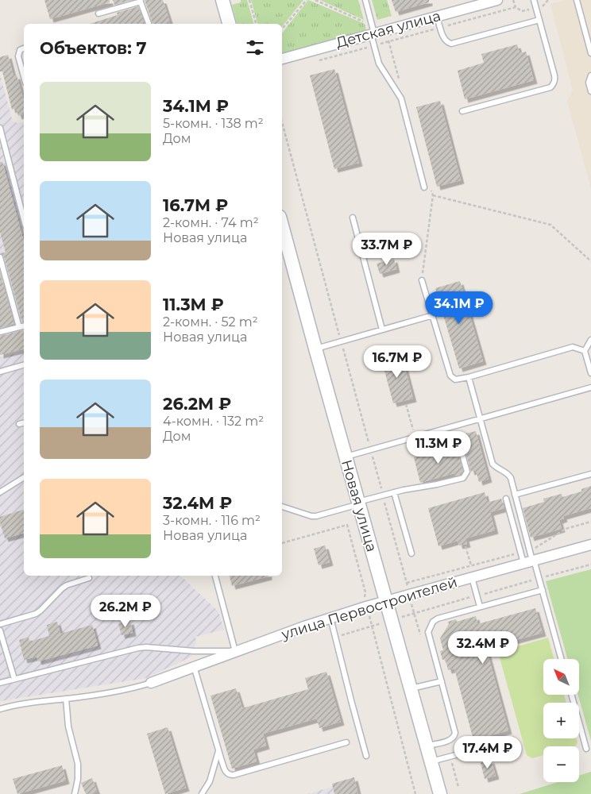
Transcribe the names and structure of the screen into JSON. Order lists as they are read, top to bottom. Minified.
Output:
{"streets":{"street":["Детская улица","Новая улица","улица Первостроителей"]},"crossings":[["Новая улица","улица Первостроителей"]],"north":"top left","page":{"heading":"Объектов: 7","list":[{"name":"34.1M ₽","note":"5-комн. · 138 m² · Дом"},{"name":"16.7M ₽","note":"2-комн. · 74 m² · Новая улица"},{"name":"11.3M ₽","note":"2-комн. · 52 m² · Новая улица"},{"name":"26.2M ₽","note":"4-комн. · 132 m² · Дом"},{"name":"32.4M ₽","note":"3-комн. · 116 m² · Новая улица"}],"price":["33.7M ₽","34.1M ₽","16.7M ₽","11.3M ₽","26.2M ₽","32.4M ₽","17.4M ₽"],"map_buttons":["+","−"]}}
